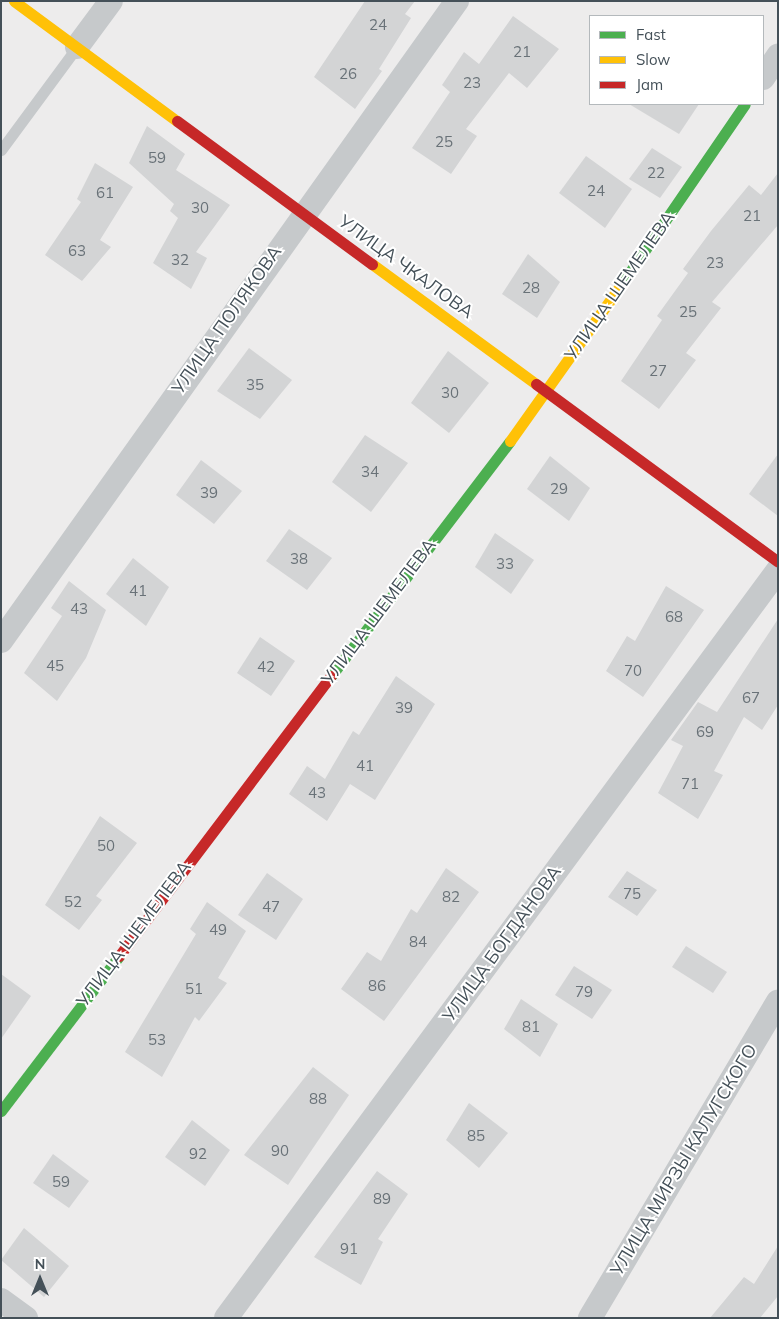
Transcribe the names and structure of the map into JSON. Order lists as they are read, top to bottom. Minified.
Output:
{"streets":{"street":["УЛИЦА ЧКАЛОВА","УЛИЦА ШЕМЕЛЕВА","УЛИЦА ПОЛЯКОВА","УЛИЦА БОГДАНОВА","УЛИЦА МИРЗЫ КАЛУГСКОГО"]},"crossings":[["УЛИЦА ЧКАЛОВА","УЛИЦА ШЕМЕЛЕВА"],["УЛИЦА ЧКАЛОВА","УЛИЦА ПОЛЯКОВА"]],"house_numbers":["24","21","26","23","25","59","22","24","61","30","21","63","32","23","28","25","27","35","30","34","29","39","38","33","41","43","68","45","42","70","67","39","69","41","71","43","50","75","82","52","47","49","84","86","51","79","81","53","88","85","90","92","59","89","91"],"legend":["Fast","Slow","Jam"],"north":"top"}
